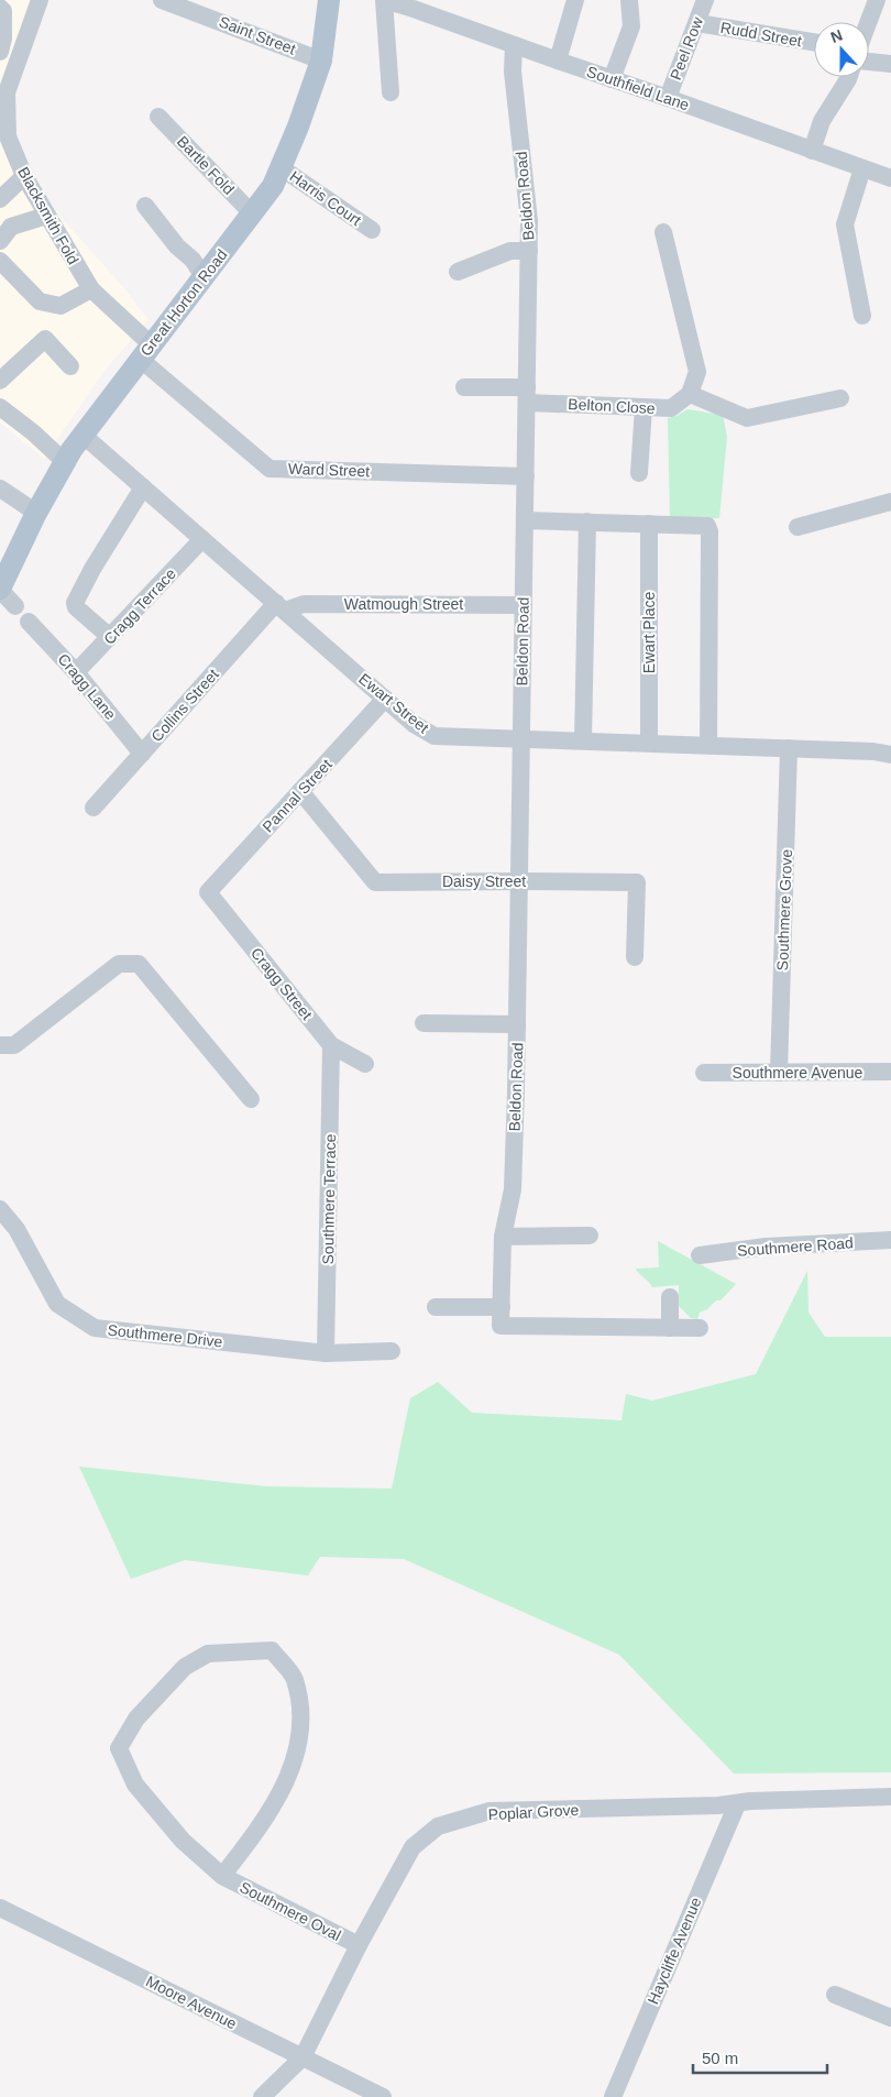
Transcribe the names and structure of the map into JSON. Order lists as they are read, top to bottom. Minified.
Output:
{"streets":{"main road":["Great Horton Road"],"street":["Rudd Street","Saint Street","Peel Row","Southfield Lane","Bartle Fold","Beldon Road","Harris Court","Blacksmith Fold","Belton Close","Ward Street","Watmough Street","Cragg Terrace","Ewart Place","Cragg Lane","Ewart Street","Collins Street","Pannal Street","Daisy Street","Southmere Grove","Cragg Street","Southmere Avenue","Southmere Terrace","Southmere Road","Southmere Drive","Poplar Grove","Southmere Oval","Haycliffe Avenue","Moore Avenue"]},"crossings":[["Rudd Street","Peel Row"],["Saint Street","Great Horton Road"],["Peel Row","Southfield Lane"],["Southfield Lane","Beldon Road"],["Bartle Fold","Great Horton Road"],["Beldon Road","Belton Close"],["Beldon Road","Ward Street"],["Beldon Road","Watmough Street"],["Beldon Road","Ewart Street"],["Beldon Road","Daisy Street"],["Harris Court","Great Horton Road"],["Blacksmith Fold","Great Horton Road"],["Blacksmith Fold","Ward Street"],["Great Horton Road","Ward Street"],["Great Horton Road","Ewart Street"],["Watmough Street","Ewart Street"],["Watmough Street","Collins Street"],["Cragg Terrace","Cragg Lane"],["Cragg Terrace","Ewart Street"],["Ewart Place","Ewart Street"],["Cragg Lane","Collins Street"],["Ewart Street","Collins Street"],["Ewart Street","Pannal Street"],["Ewart Street","Southmere Grove"],["Pannal Street","Daisy Street"],["Pannal Street","Cragg Street"],["Southmere Grove","Southmere Avenue"],["Cragg Street","Southmere Terrace"],["Southmere Terrace","Southmere Drive"],["Poplar Grove","Southmere Oval"],["Poplar Grove","Haycliffe Avenue"],["Poplar Grove","Moore Avenue"]],"scale_bar":"50 m","north":"top"}
